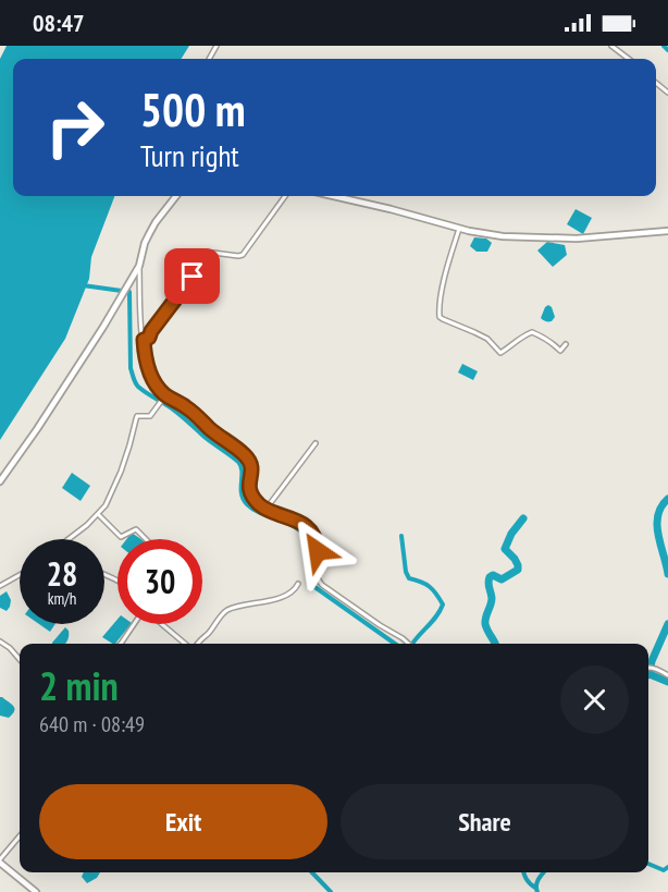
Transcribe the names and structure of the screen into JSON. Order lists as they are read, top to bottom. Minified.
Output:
{"page":{"status":"08:47","turn":["500 m","Turn right"],"speed":"28 km/h","limit":"30","heading":["2 min","640 m · 08:49"],"buttons":["Exit","Share"]}}
